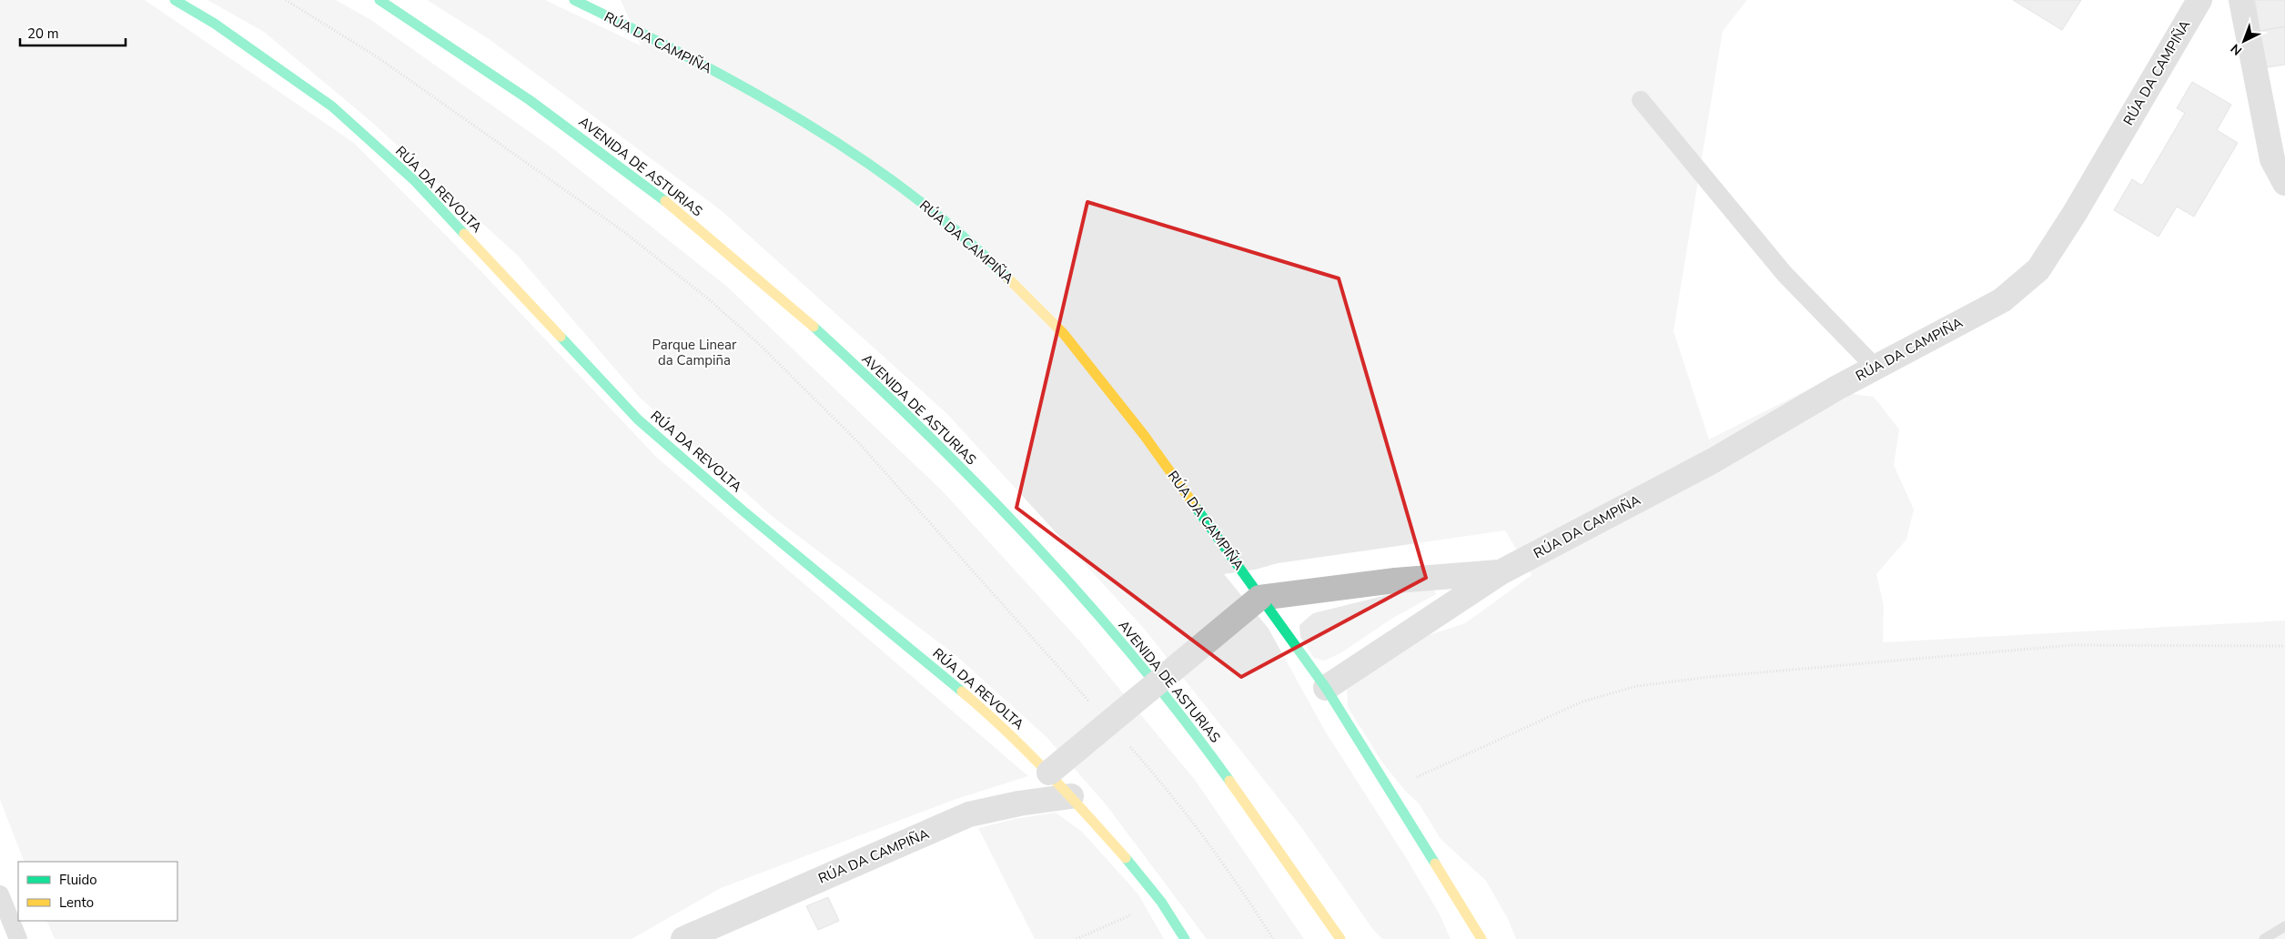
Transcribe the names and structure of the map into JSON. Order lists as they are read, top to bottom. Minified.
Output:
{"streets":{"street":["RÚA DA CAMPIÑA","AVENIDA DE ASTURIAS","RÚA DA REVOLTA"]},"crossings":[["RÚA DA CAMPIÑA","RÚA DA REVOLTA"]],"parks":["Parque Linear da Campiña"],"legend":["Fluido","Lento"],"scale_bar":"20 m","north":"bottom left"}
